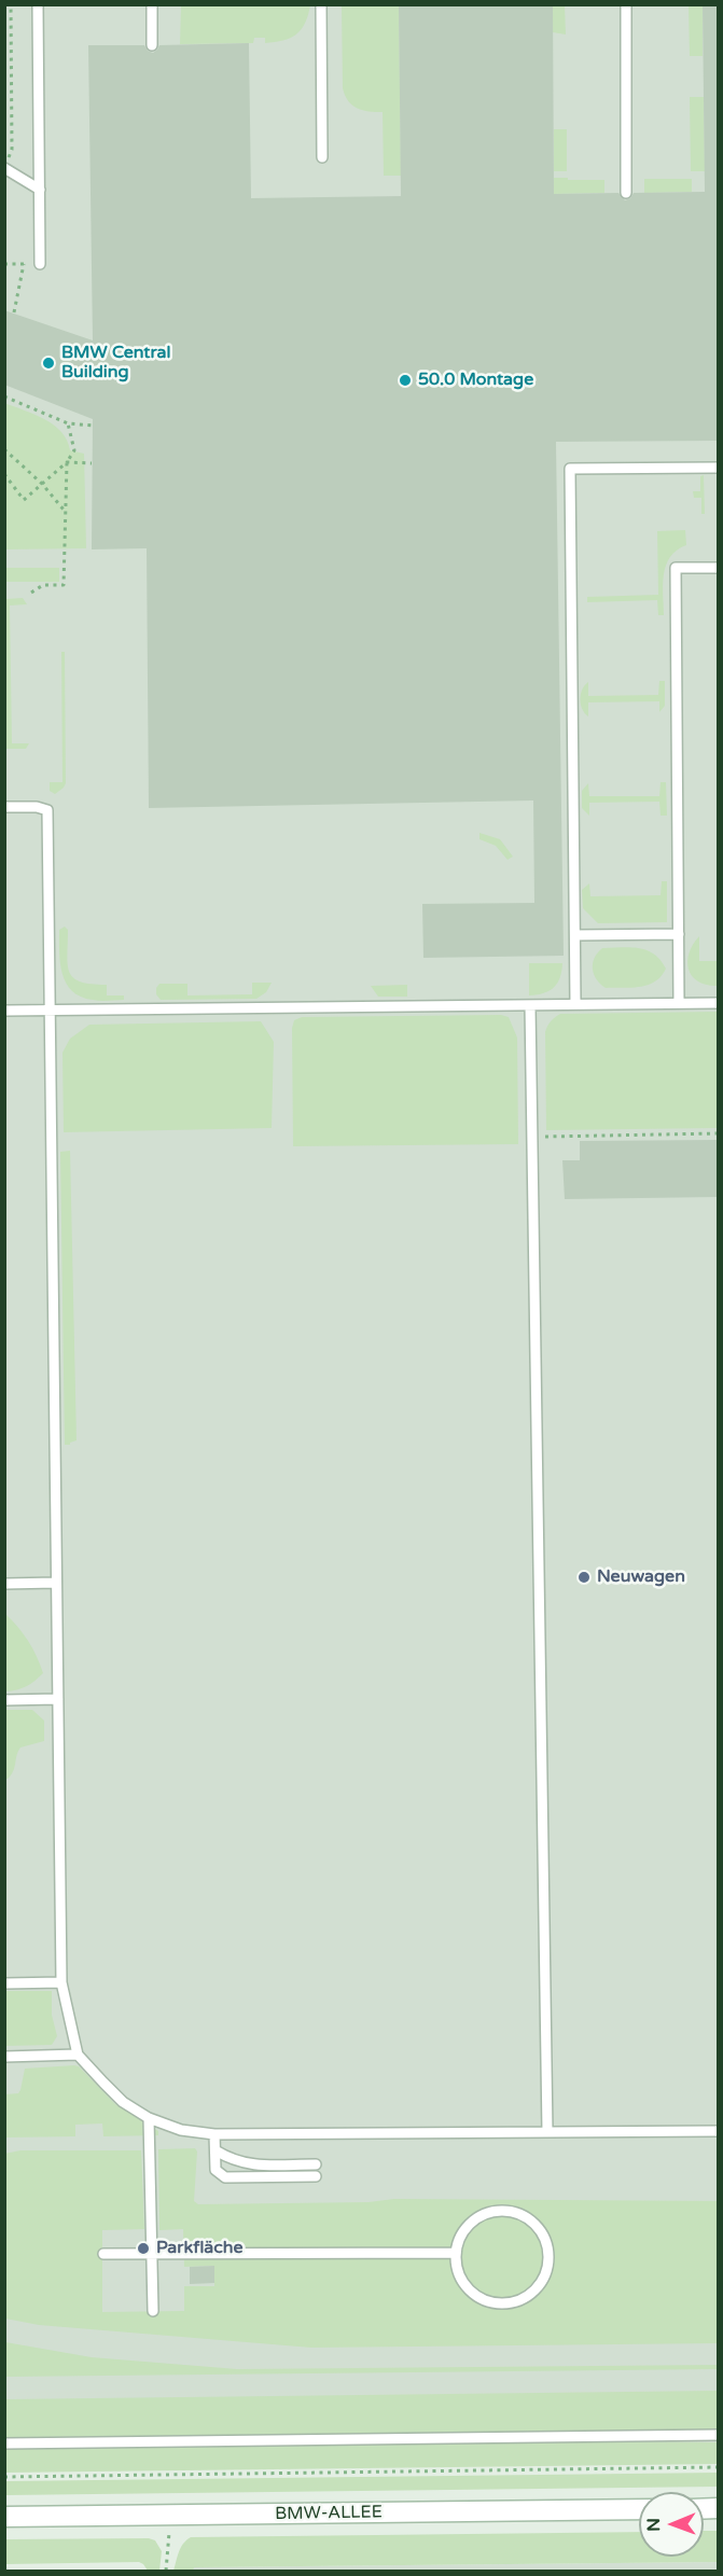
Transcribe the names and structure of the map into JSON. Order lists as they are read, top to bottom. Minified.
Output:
{"streets":{"main road":["BMW-ALLEE"]},"places":["BMW Central Building","50.0 Montage","Neuwagen","Parkfläche"],"north":"left"}
